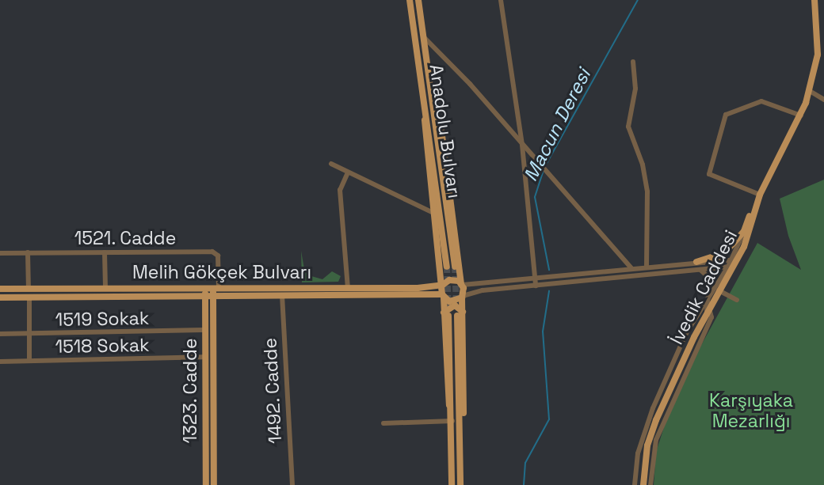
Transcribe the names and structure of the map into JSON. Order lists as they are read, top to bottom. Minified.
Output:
{"streets":{"main road":["Anadolu Bulvarı","Melih Gökçek Bulvarı","İvedik Caddesi","1323. Cadde"],"street":["1521. Cadde","1519 Sokak","1518 Sokak","1492. Cadde"]},"crossings":[["Anadolu Bulvarı","Melih Gökçek Bulvarı"],["1521. Cadde","Melih Gökçek Bulvarı"],["1521. Cadde","1323. Cadde"],["Melih Gökçek Bulvarı","1323. Cadde"],["Melih Gökçek Bulvarı","1492. Cadde"],["1519 Sokak","1323. Cadde"],["1518 Sokak","1323. Cadde"]],"water":["Macun Deresi"],"parks":["Karşıyaka Mezarlığı"]}
